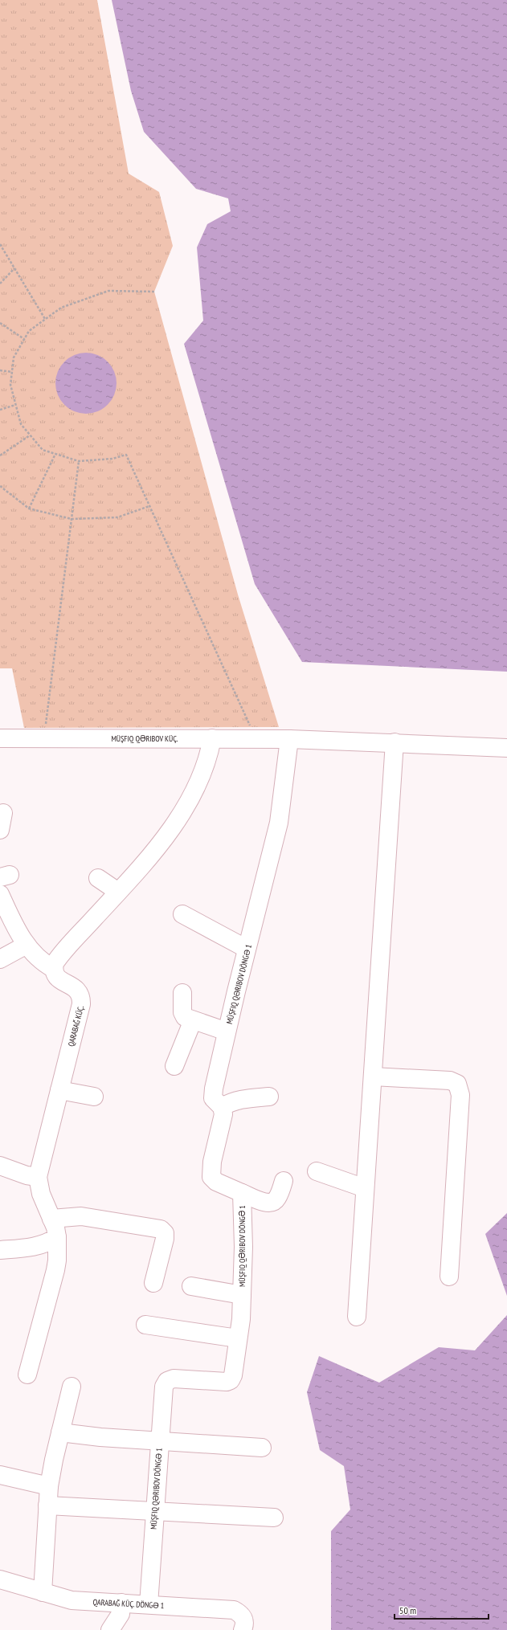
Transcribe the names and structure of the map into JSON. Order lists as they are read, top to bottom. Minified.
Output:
{"streets":{"street":["MÜŞFIQ QƏRIBOV KÜÇ.","MÜŞFIQ QƏRIBOV DÖNGƏ 1","QARABAĞ KÜÇ.","QARABAĞ KÜÇ. DÖNGƏ 1"]},"crossings":[["MÜŞFIQ QƏRIBOV KÜÇ.","MÜŞFIQ QƏRIBOV DÖNGƏ 1"],["MÜŞFIQ QƏRIBOV DÖNGƏ 1","QARABAĞ KÜÇ. DÖNGƏ 1"]],"scale_bar":"50 m"}
